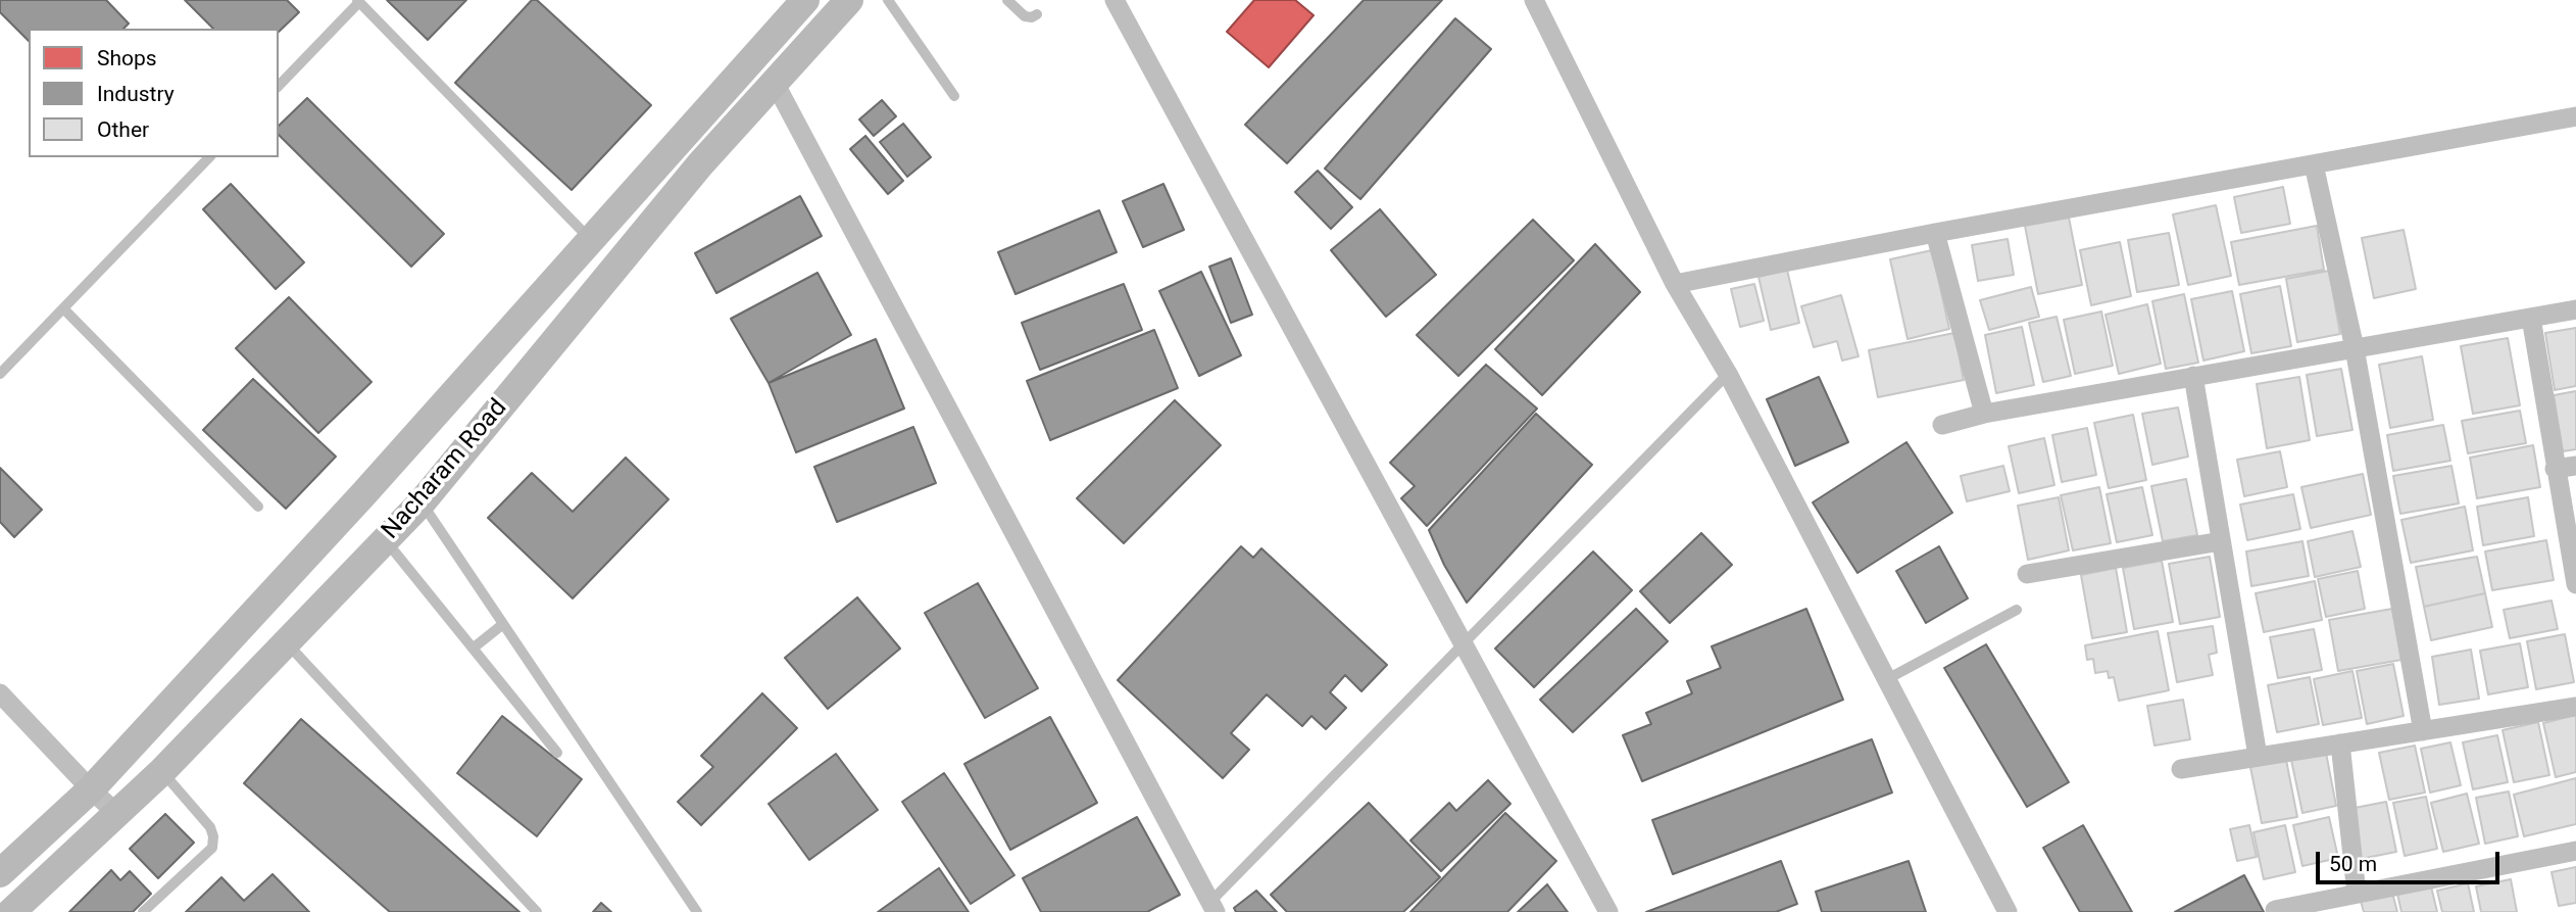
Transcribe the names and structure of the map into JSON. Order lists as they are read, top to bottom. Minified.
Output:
{"streets":{"main road":["Nacharam Road"]},"legend":["Shops","Industry","Other"],"scale_bar":"50 m"}
